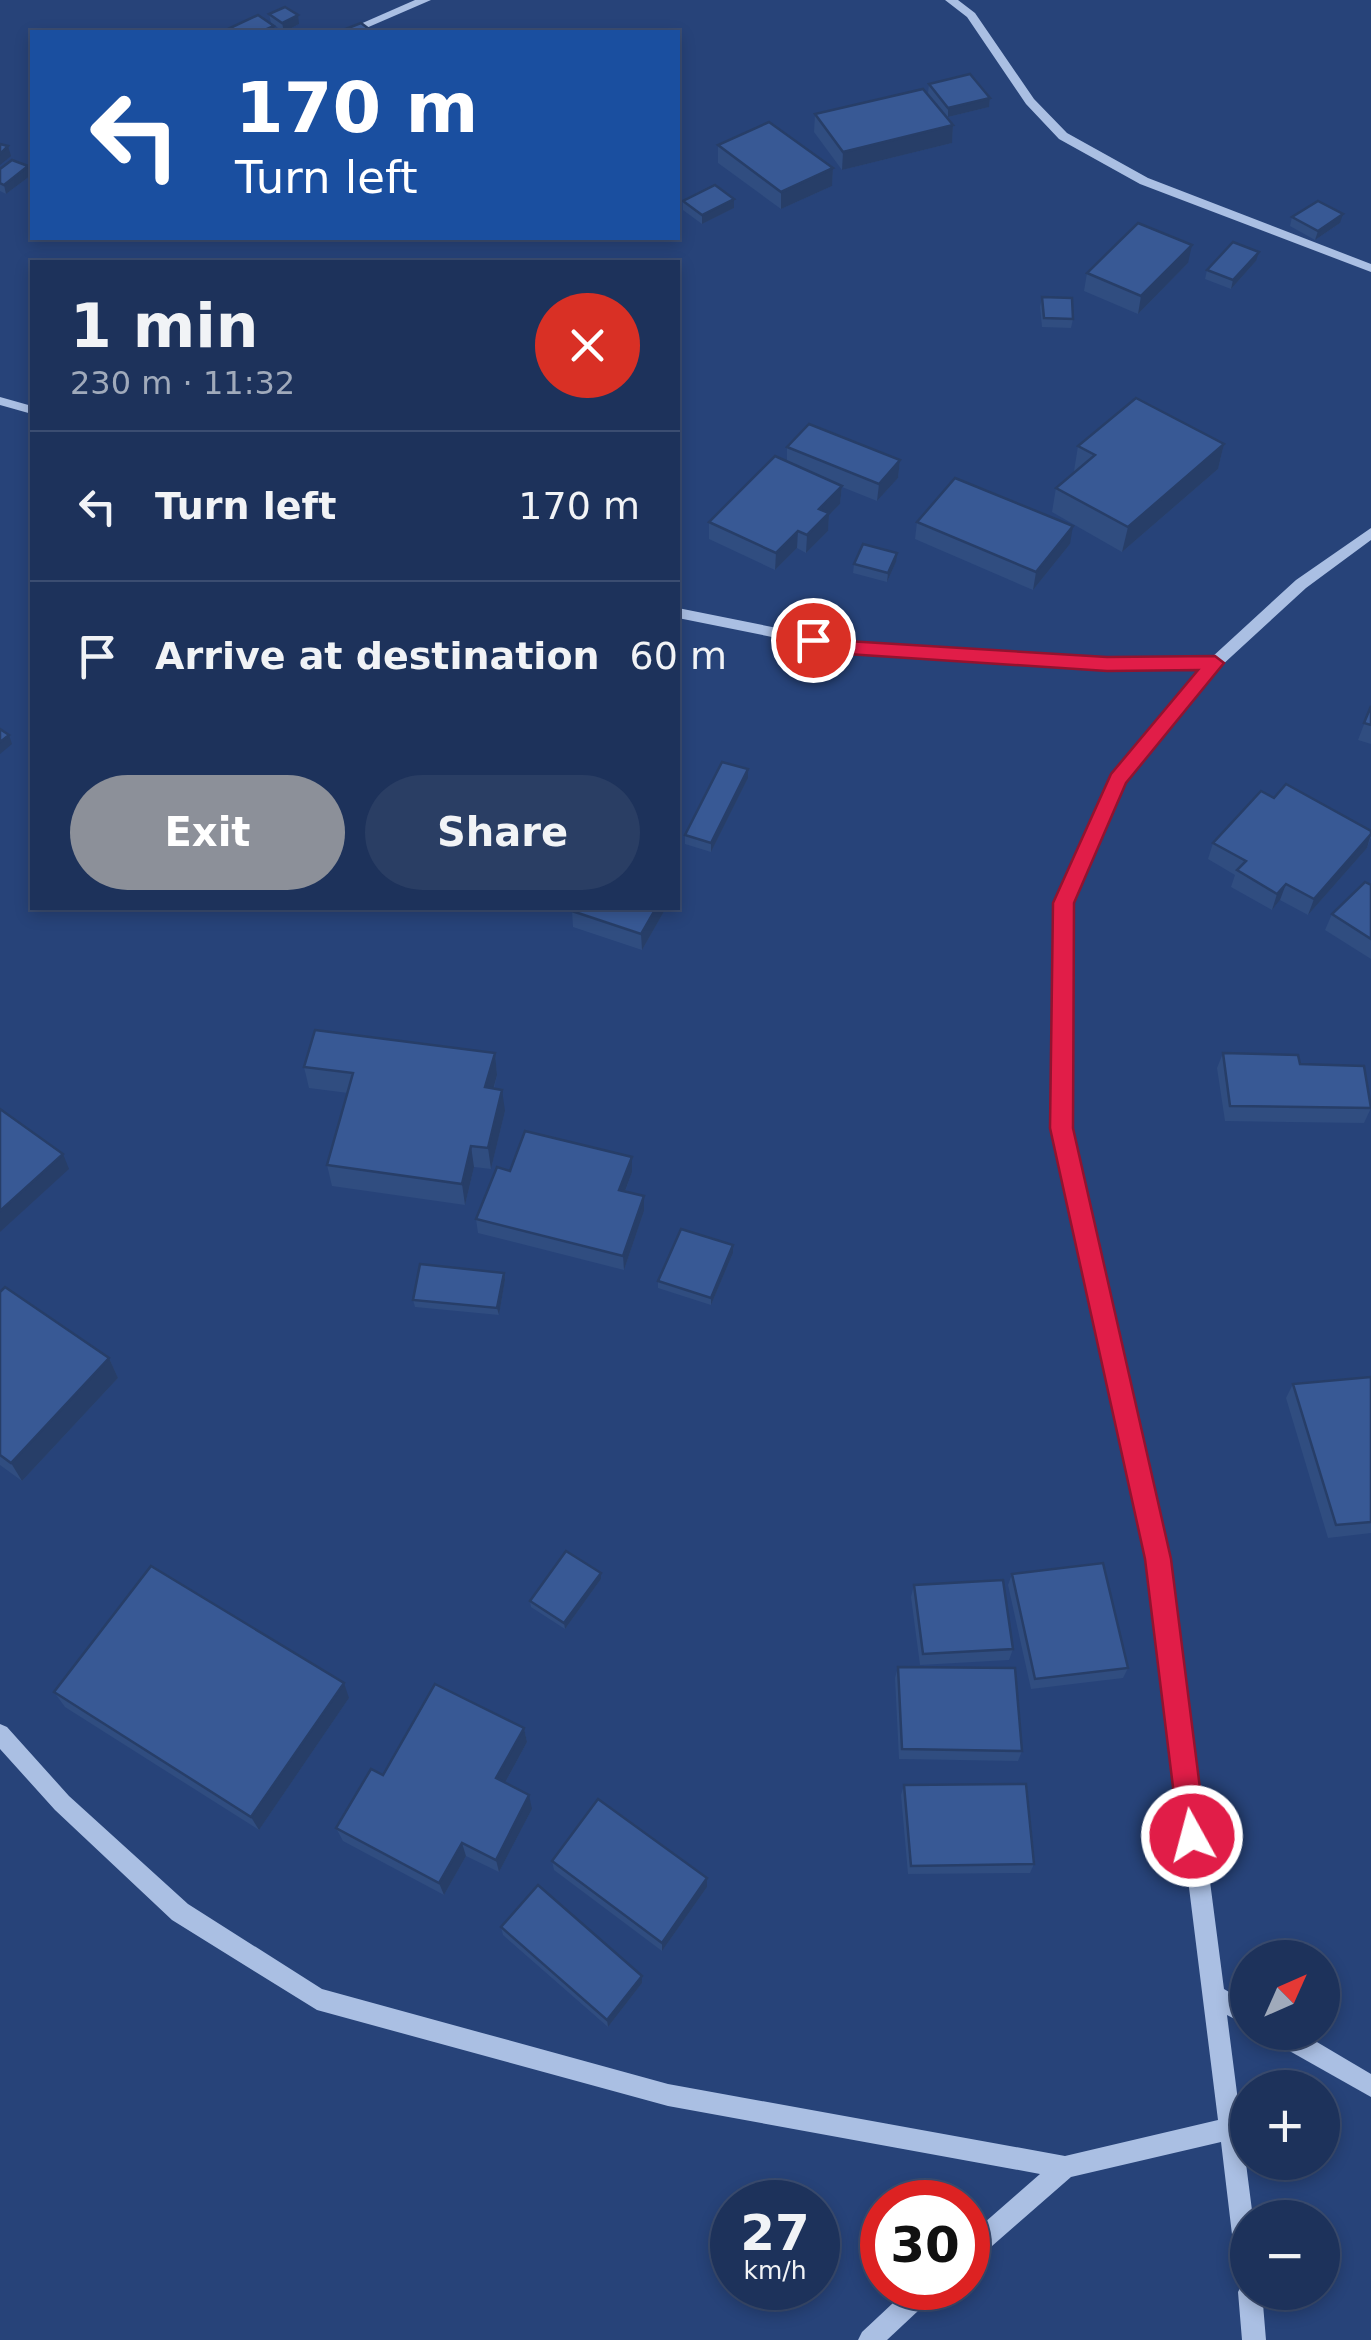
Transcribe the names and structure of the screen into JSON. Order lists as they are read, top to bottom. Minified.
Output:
{"north":"top right","page":{"turn":["170 m","Turn left"],"heading":["1 min","230 m · 11:32"],"list":[{"name":"Turn left","value":"170 m"},{"name":"Arrive at destination","value":"60 m"}],"buttons":["Exit","Share"],"map_buttons":["+","−"],"speed":"27 km/h","limit":"30"}}
